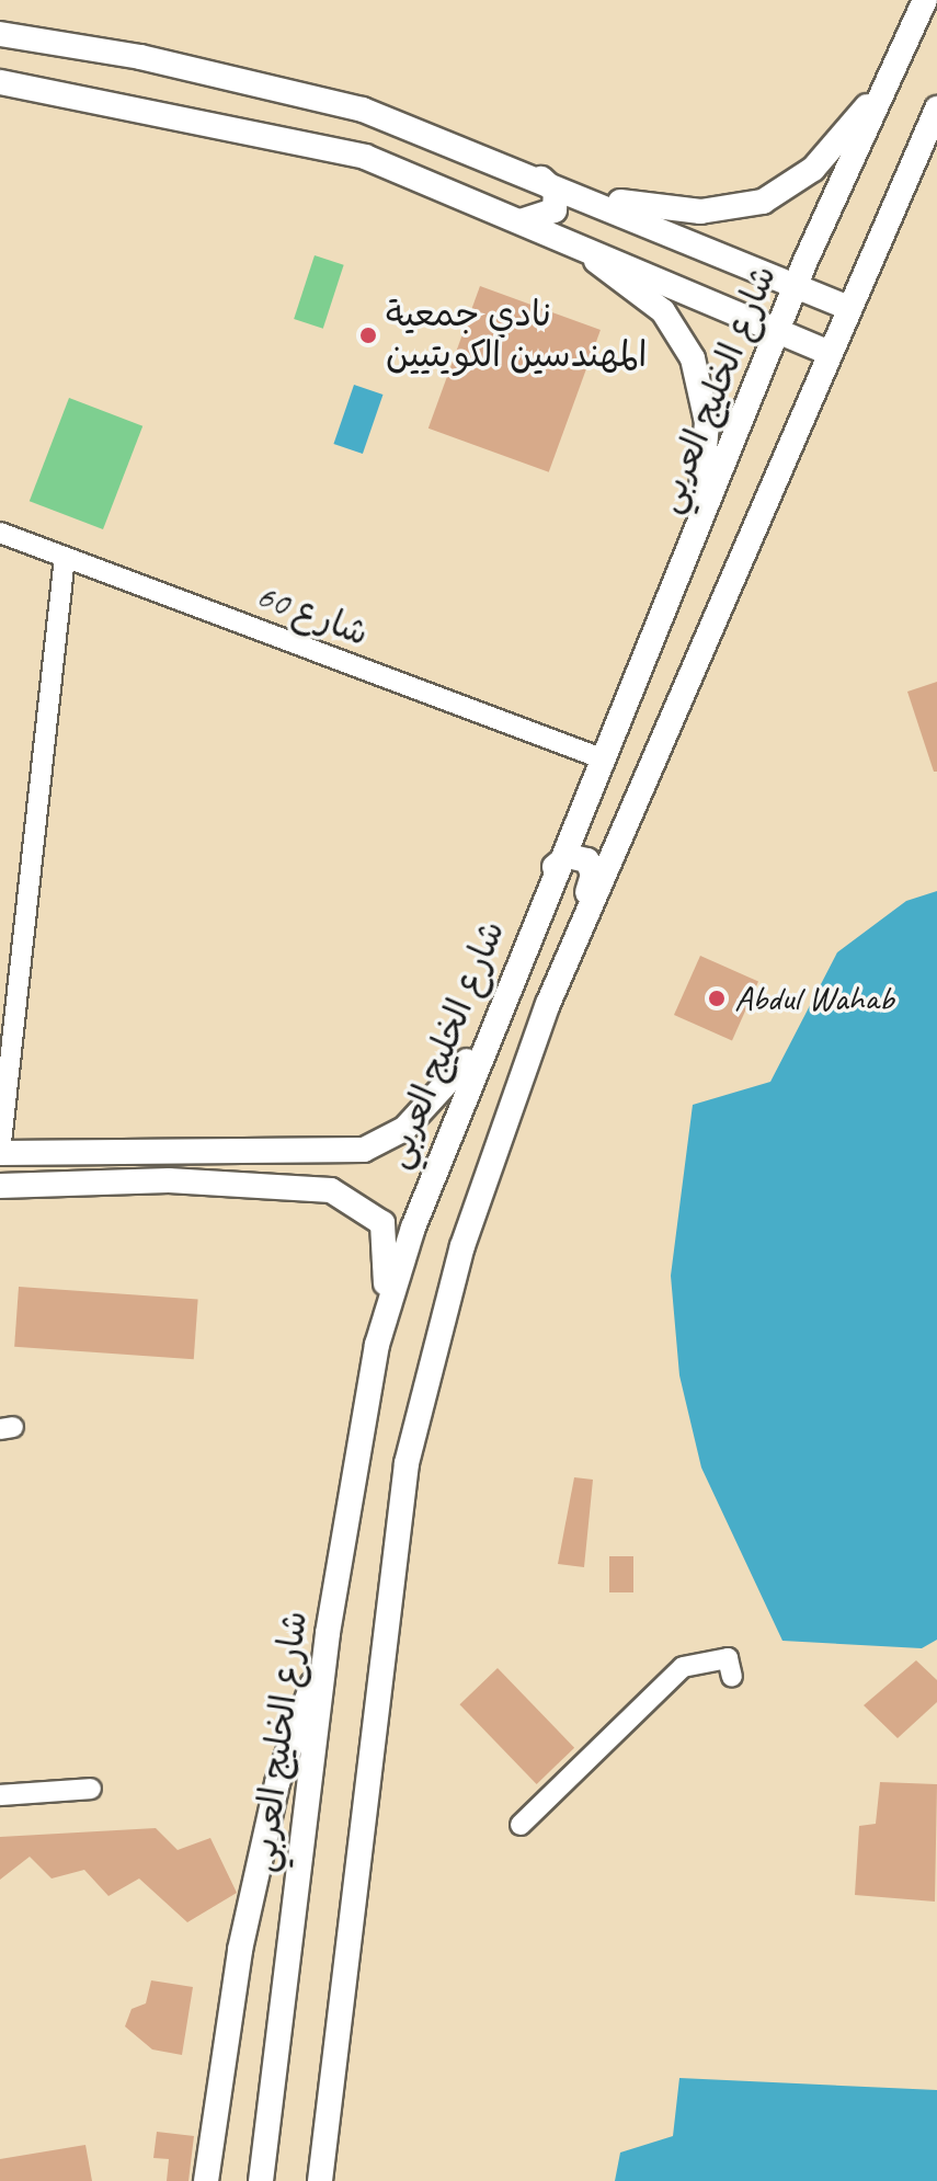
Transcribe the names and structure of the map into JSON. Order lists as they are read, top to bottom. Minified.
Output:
{"streets":{"main road":["شارع الخليج العربي"],"street":["شارع 60"]},"crossings":[["شارع الخليج العربي","شارع 60"]],"places":["نادي جمعية المهندسين الكويتيين","Abdul Wahab"]}
